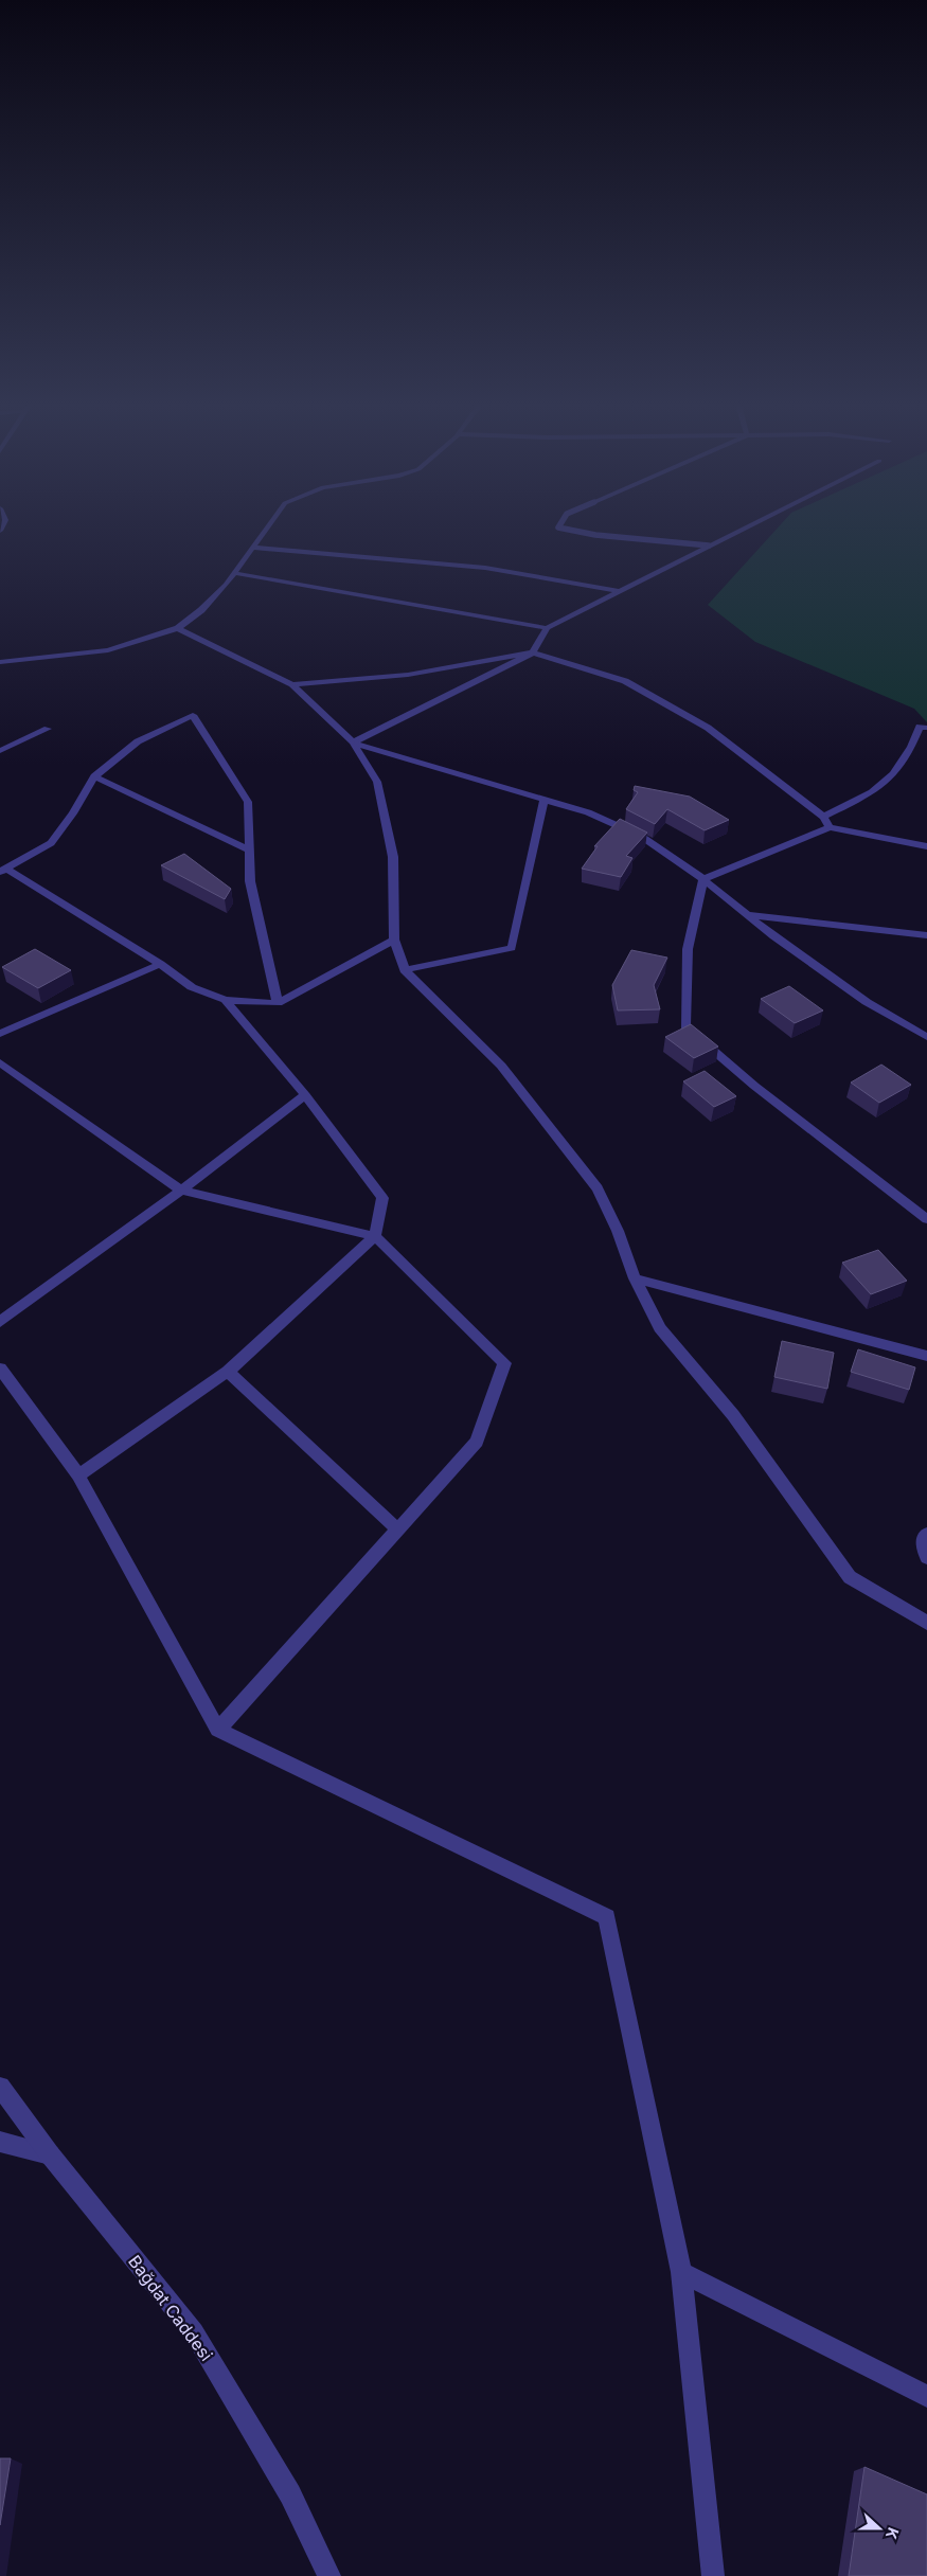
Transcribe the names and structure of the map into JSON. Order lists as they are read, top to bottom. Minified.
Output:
{"streets":{"street":["Bağdat Caddesi"]},"north":"right"}
